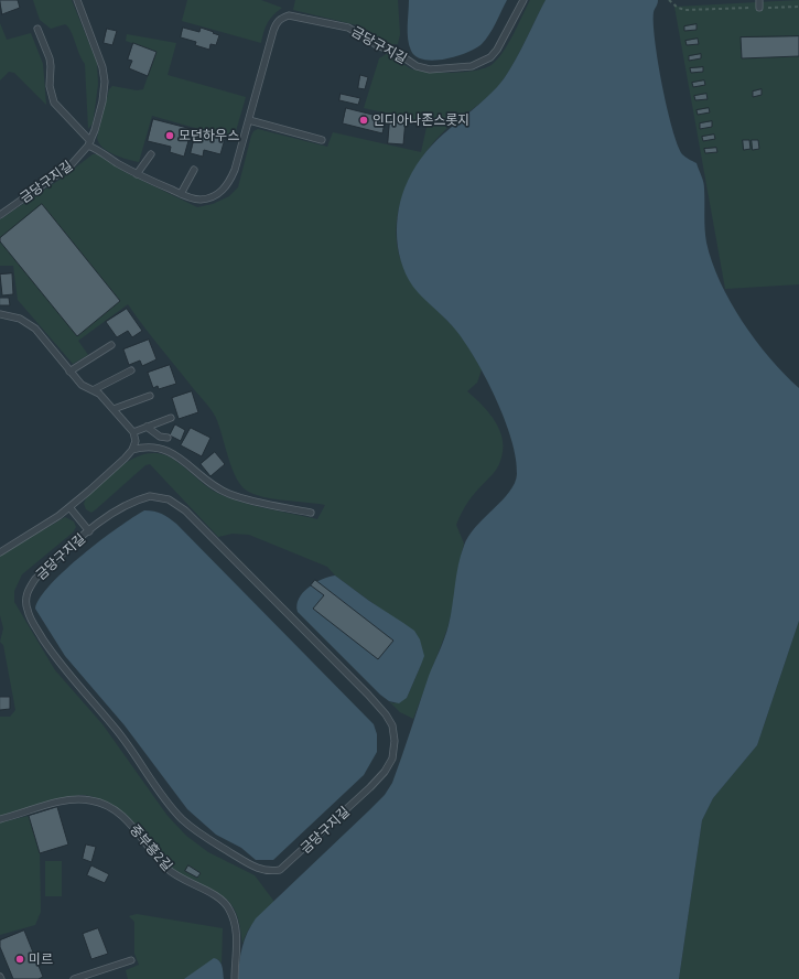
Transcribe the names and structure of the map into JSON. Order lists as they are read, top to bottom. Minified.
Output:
{"streets":{"lane":["금당구지길","중부흥2길"]},"places":["인디아나존스롯지","모던하우스","미르"]}
